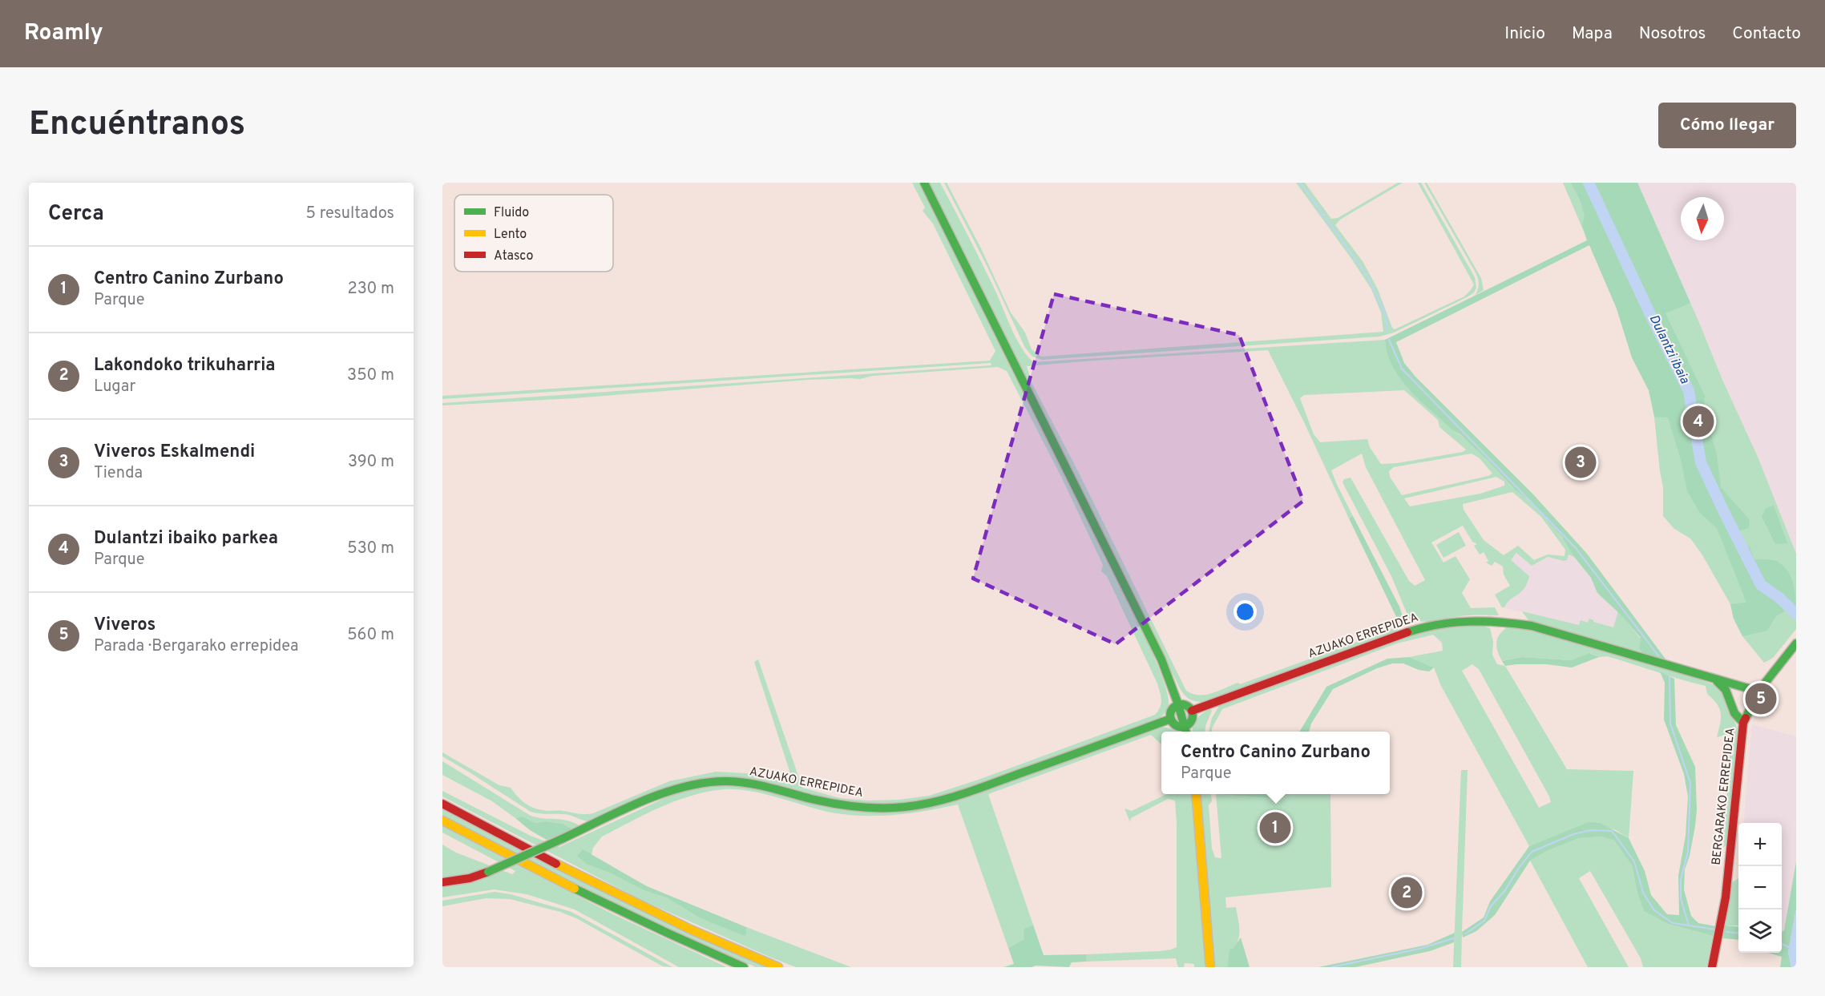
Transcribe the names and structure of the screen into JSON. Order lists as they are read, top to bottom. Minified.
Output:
{"streets":{"main road":["AZUAKO ERREPIDEA","BERGARAKO ERREPIDEA"]},"crossings":[["AZUAKO ERREPIDEA","BERGARAKO ERREPIDEA"]],"water":["Dulantzi ibaia"],"legend":["Fluido","Lento","Atasco"],"north":"bottom","page":{"header":"Roamly","nav":["Inicio","Mapa","Nosotros","Contacto"],"buttons":"Cómo llegar","title":"Encuéntranos","heading":["Cerca","5 resultados"],"list":[{"mark":"1","name":"Centro Canino Zurbano","note":"Parque","value":"230 m"},{"mark":"2","name":"Lakondoko trikuharria","note":"Lugar","value":"350 m"},{"mark":"3","name":"Viveros Eskalmendi","note":"Tienda","value":"390 m"},{"mark":"4","name":"Dulantzi ibaiko parkea","note":"Parque","value":"530 m"},{"mark":"5","name":"Viveros","note":"Parada · Bergarako errepidea","value":"560 m"}],"pins":["4","3","5","1","2"],"popup":["Centro Canino Zurbano","Parque"],"map_buttons":["+","−"]}}
